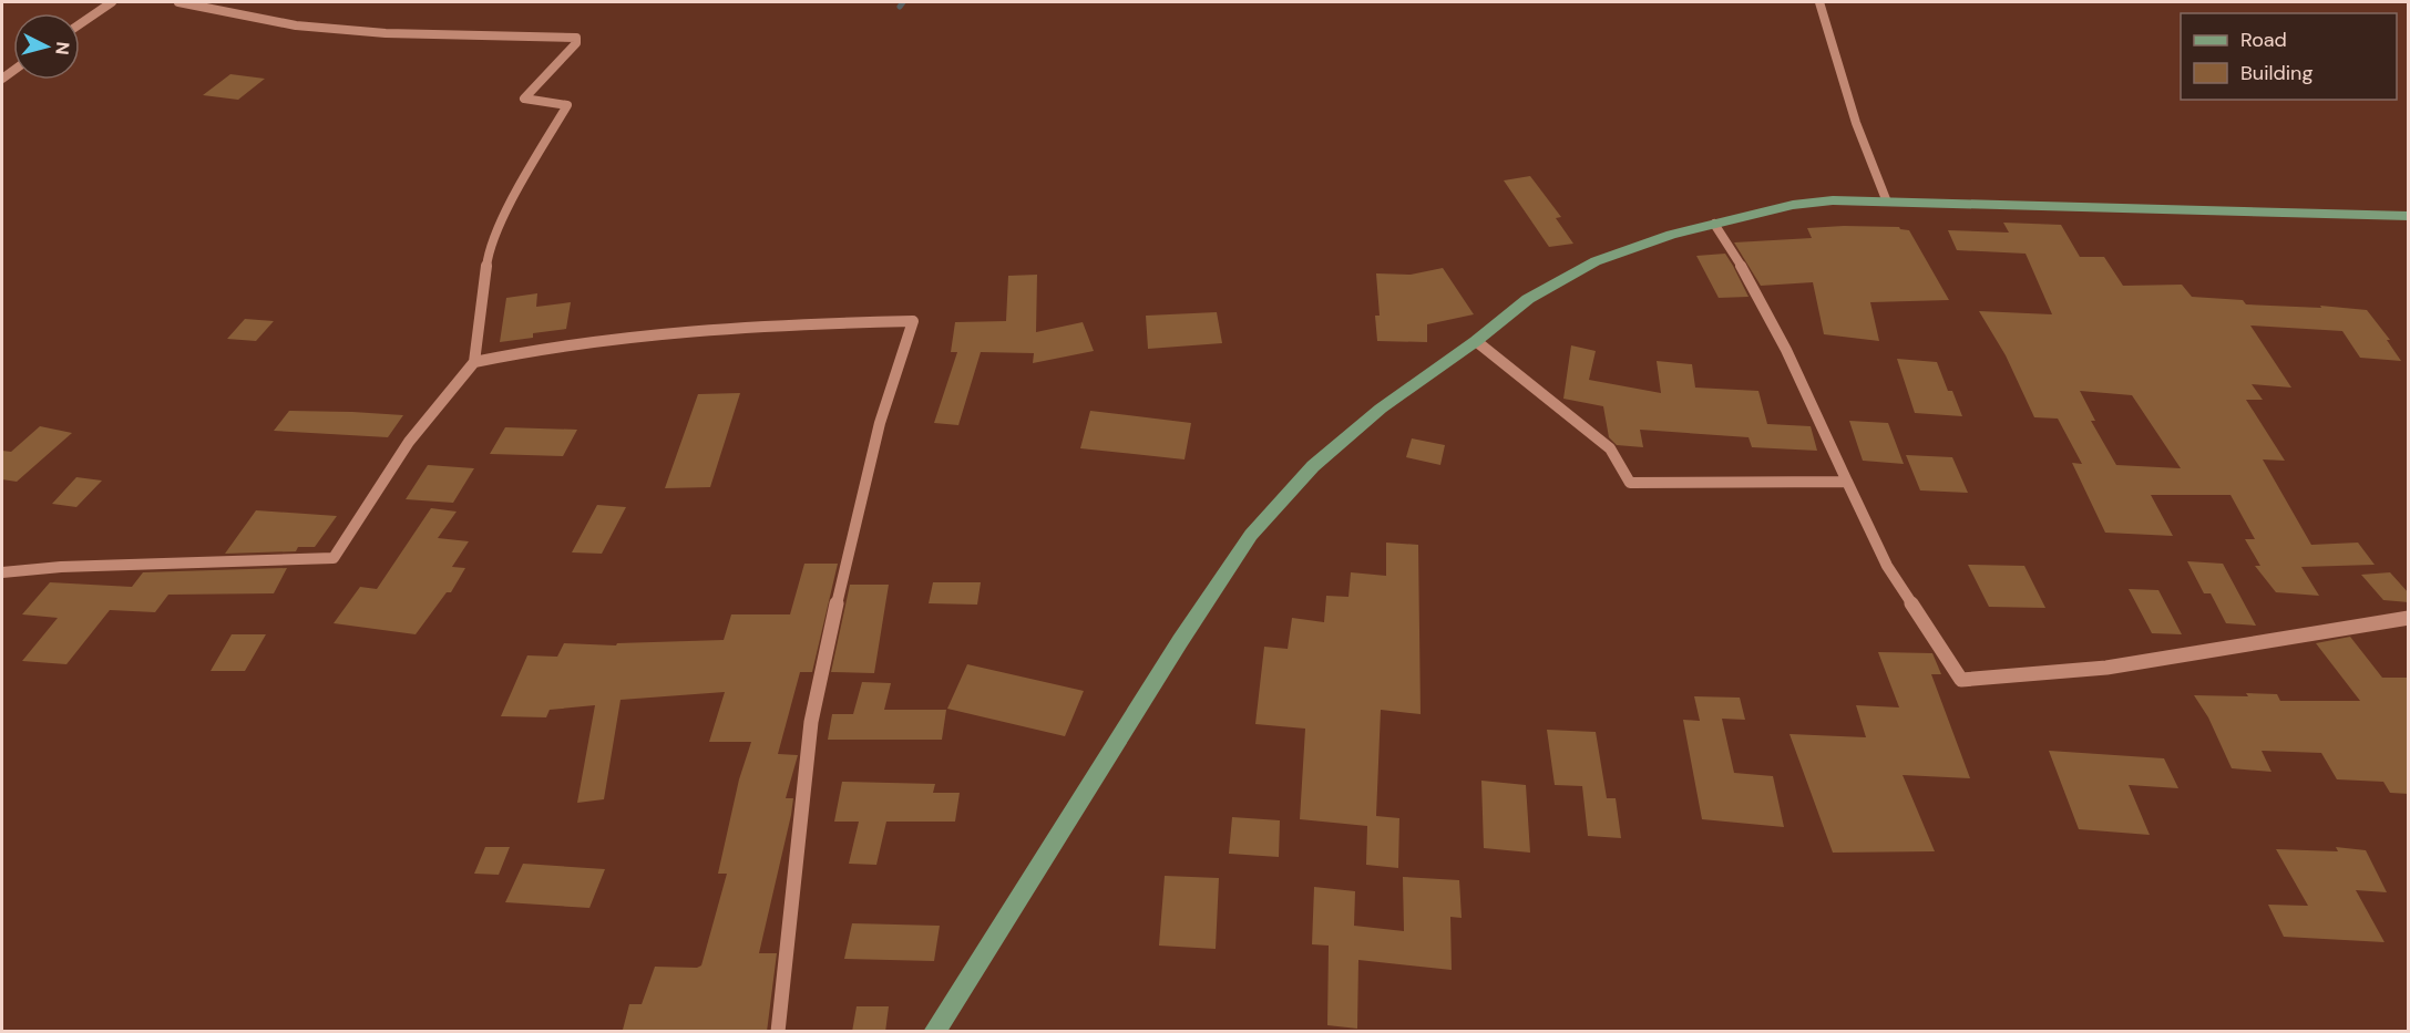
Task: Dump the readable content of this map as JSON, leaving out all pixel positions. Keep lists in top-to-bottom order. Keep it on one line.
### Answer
{"legend":["Road","Building"],"north":"right"}
